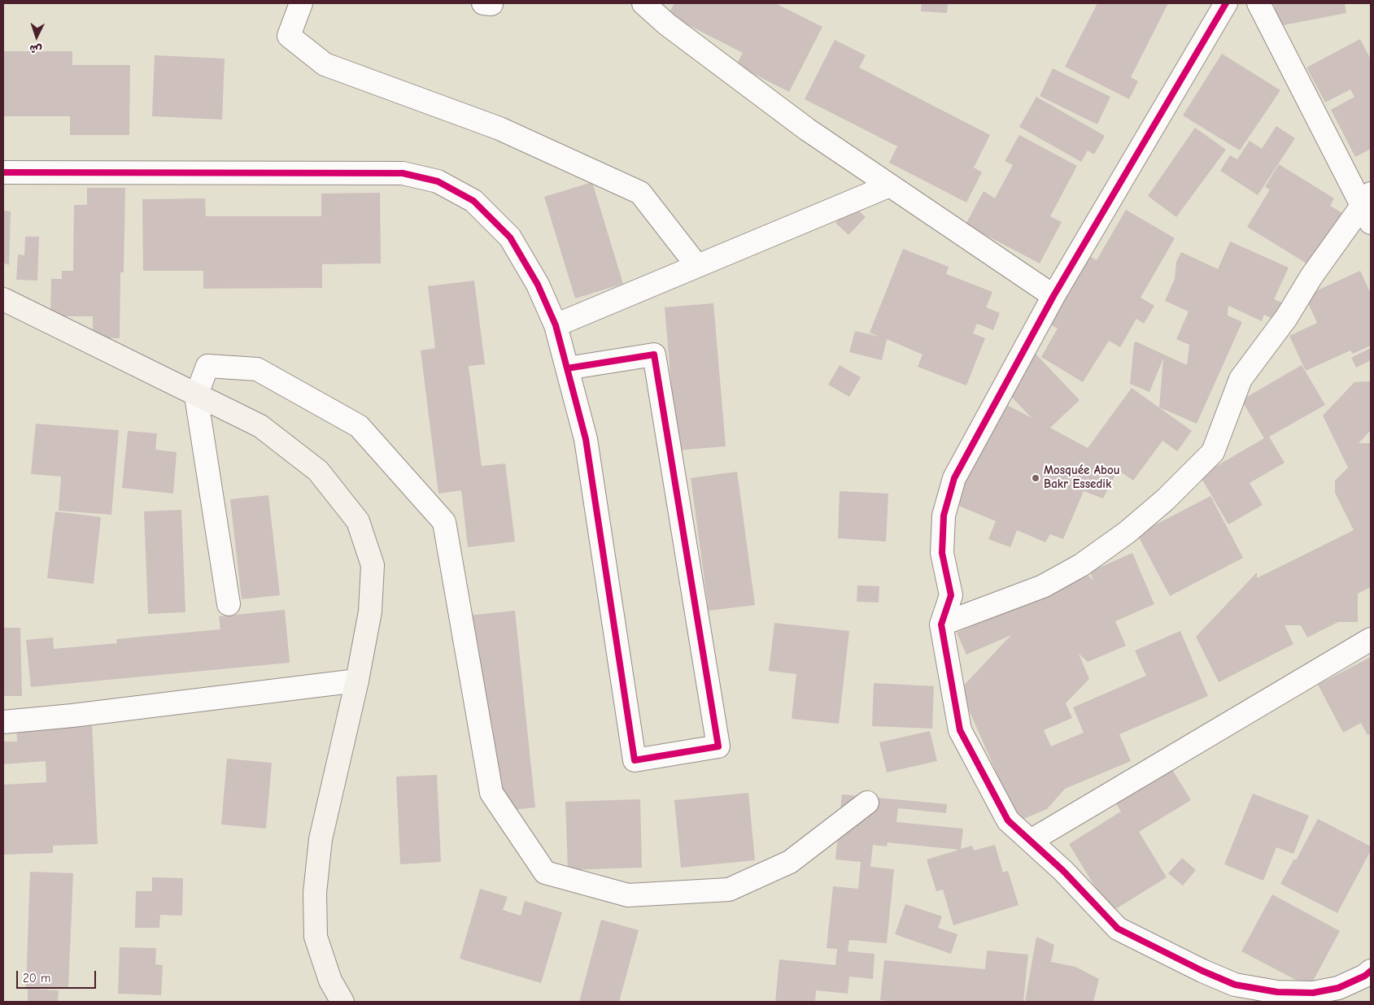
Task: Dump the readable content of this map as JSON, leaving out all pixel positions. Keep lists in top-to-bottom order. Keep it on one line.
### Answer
{"places":["Mosquée Abou Bakr Essedik"],"scale_bar":"20 m","north":"bottom"}
